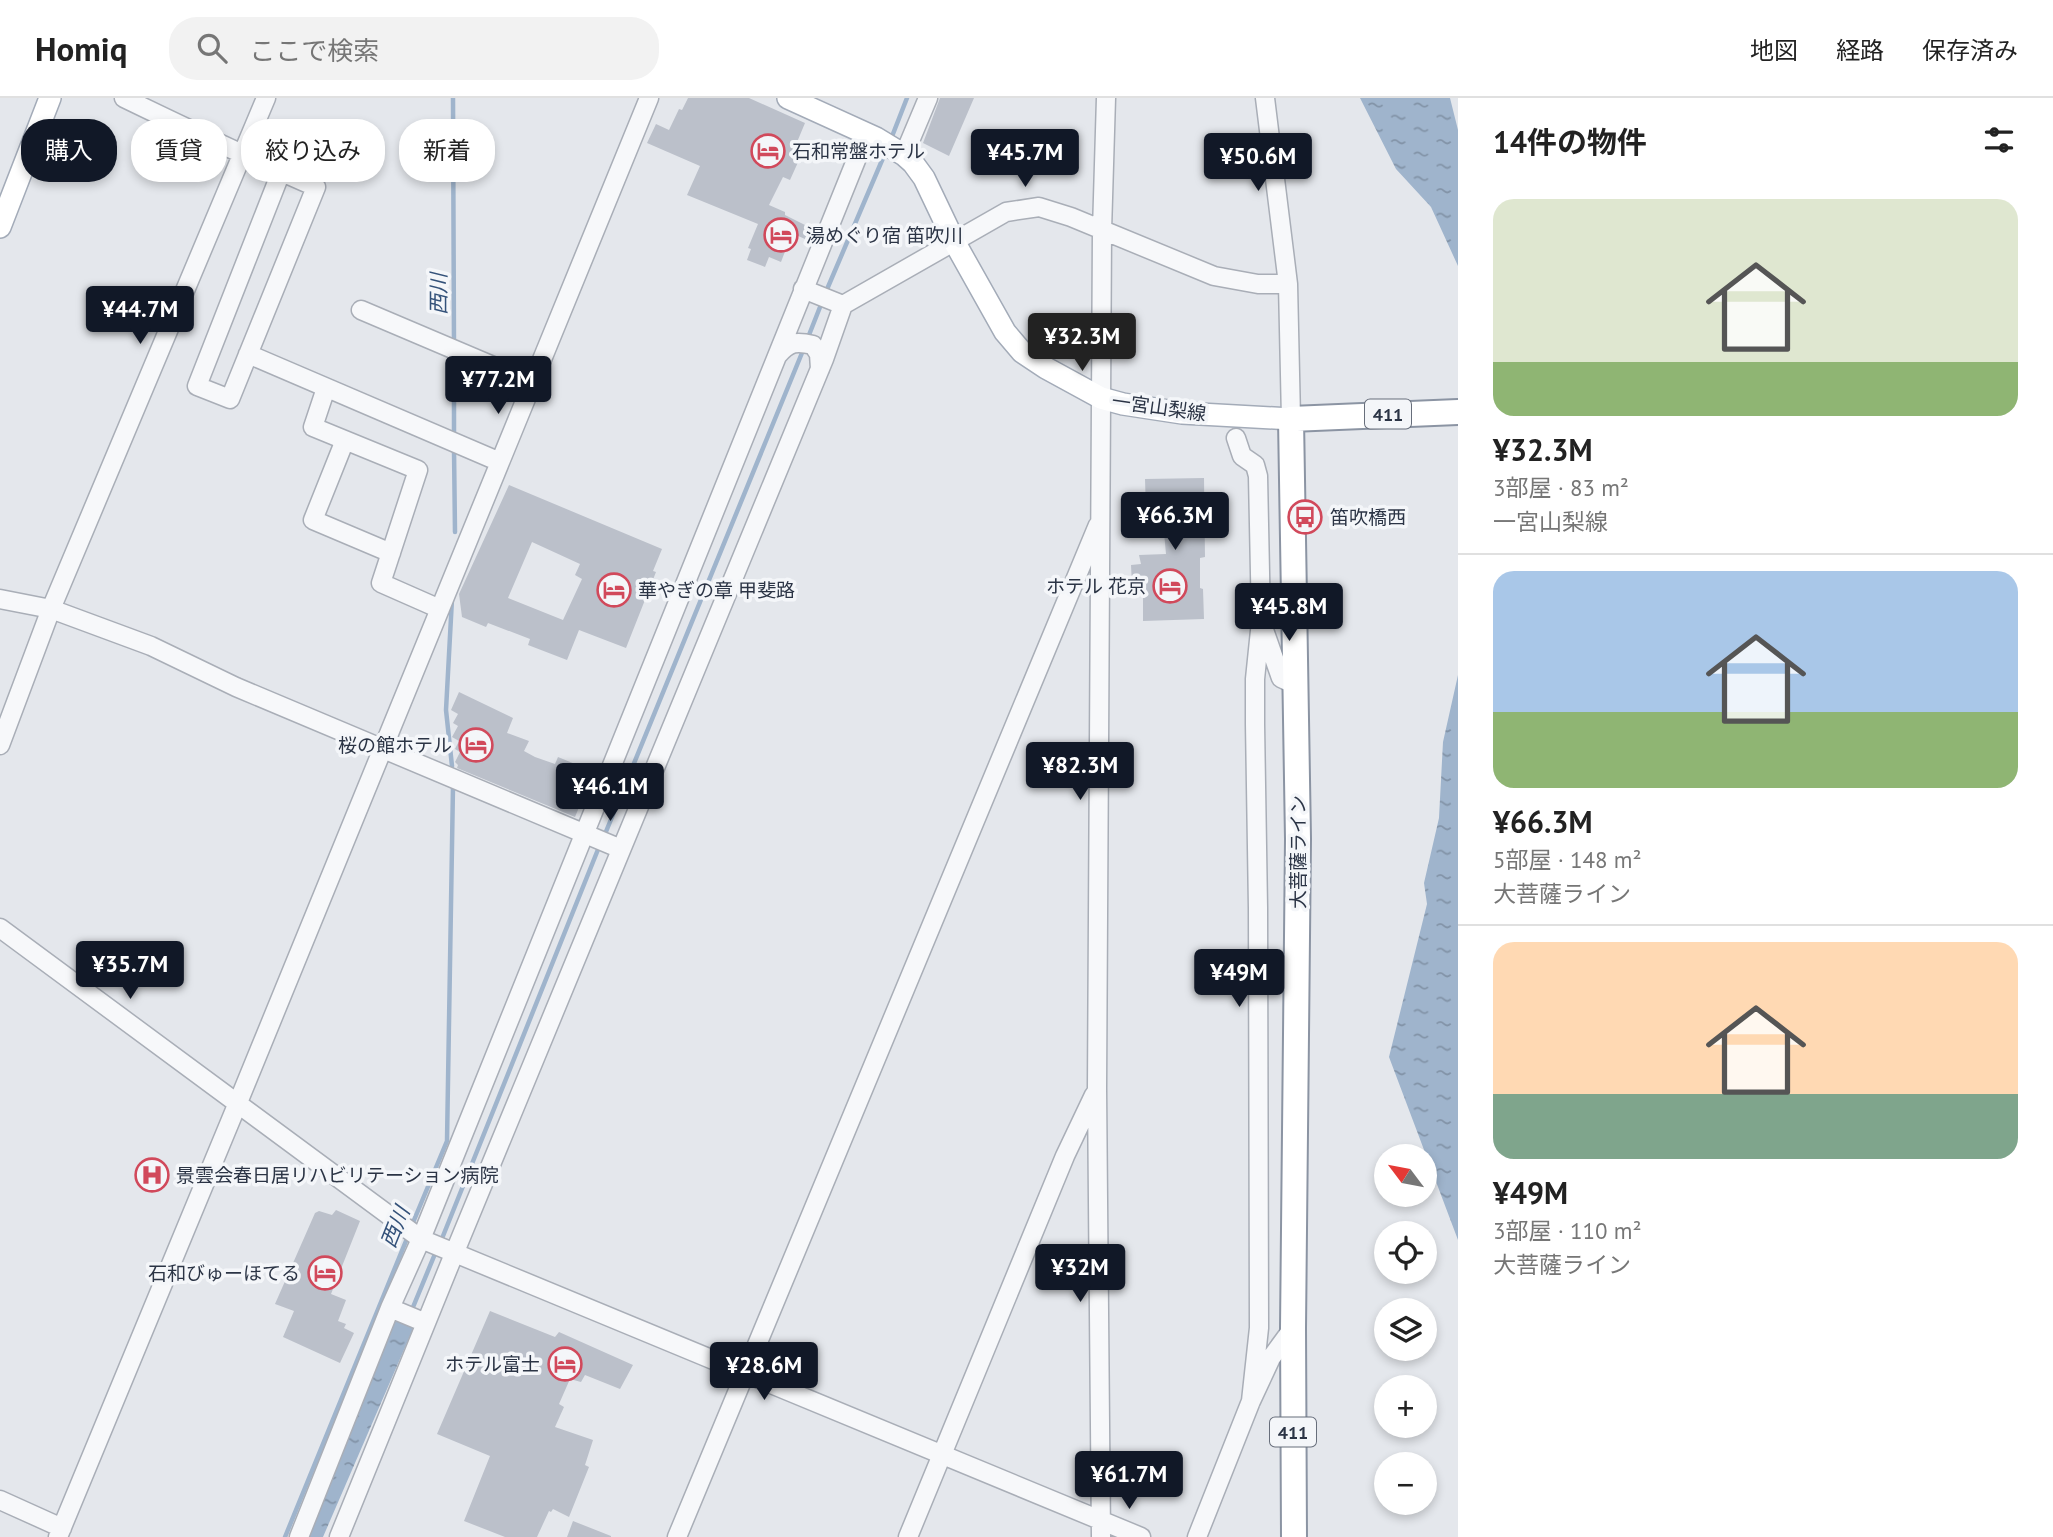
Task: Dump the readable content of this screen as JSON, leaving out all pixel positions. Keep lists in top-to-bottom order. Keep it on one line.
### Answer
{"streets":{"highway":["411","大菩薩ライン"],"main road":["一宮山梨線"]},"crossings":[["一宮山梨線","411"],["一宮山梨線","大菩薩ライン"],["411","大菩薩ライン"]],"water":["西川"],"places":{"hotel":["石和常盤ホテル","湯めぐり宿 笛吹川","ホテル 花京","華やぎの章 甲斐路","桜の館ホテル","石和びゅーほてる","ホテル富士"],"bus stop":["笛吹橋西"],"hospital":["景雲会春日居リハビリテーション病院"]},"north":"top left","page":{"header":"Homiq","search":"ここで検索","nav":["地図","経路","保存済み"],"heading":"14件の物件","chip":["購入","賃貸","絞り込み","新着"],"price":["¥45.7M","¥50.6M","¥44.7M","¥32.3M","¥77.2M","¥66.3M","¥45.8M","¥82.3M","¥46.1M","¥35.7M","¥49M","¥32M","¥28.6M","¥61.7M"],"list":[{"name":"¥32.3M","note":"3部屋 · 83 m² · 一宮山梨線"},{"name":"¥66.3M","note":"5部屋 · 148 m² · 大菩薩ライン"},{"name":"¥49M","note":"3部屋 · 110 m² · 大菩薩ライン"}],"map_buttons":["+","−"]}}
